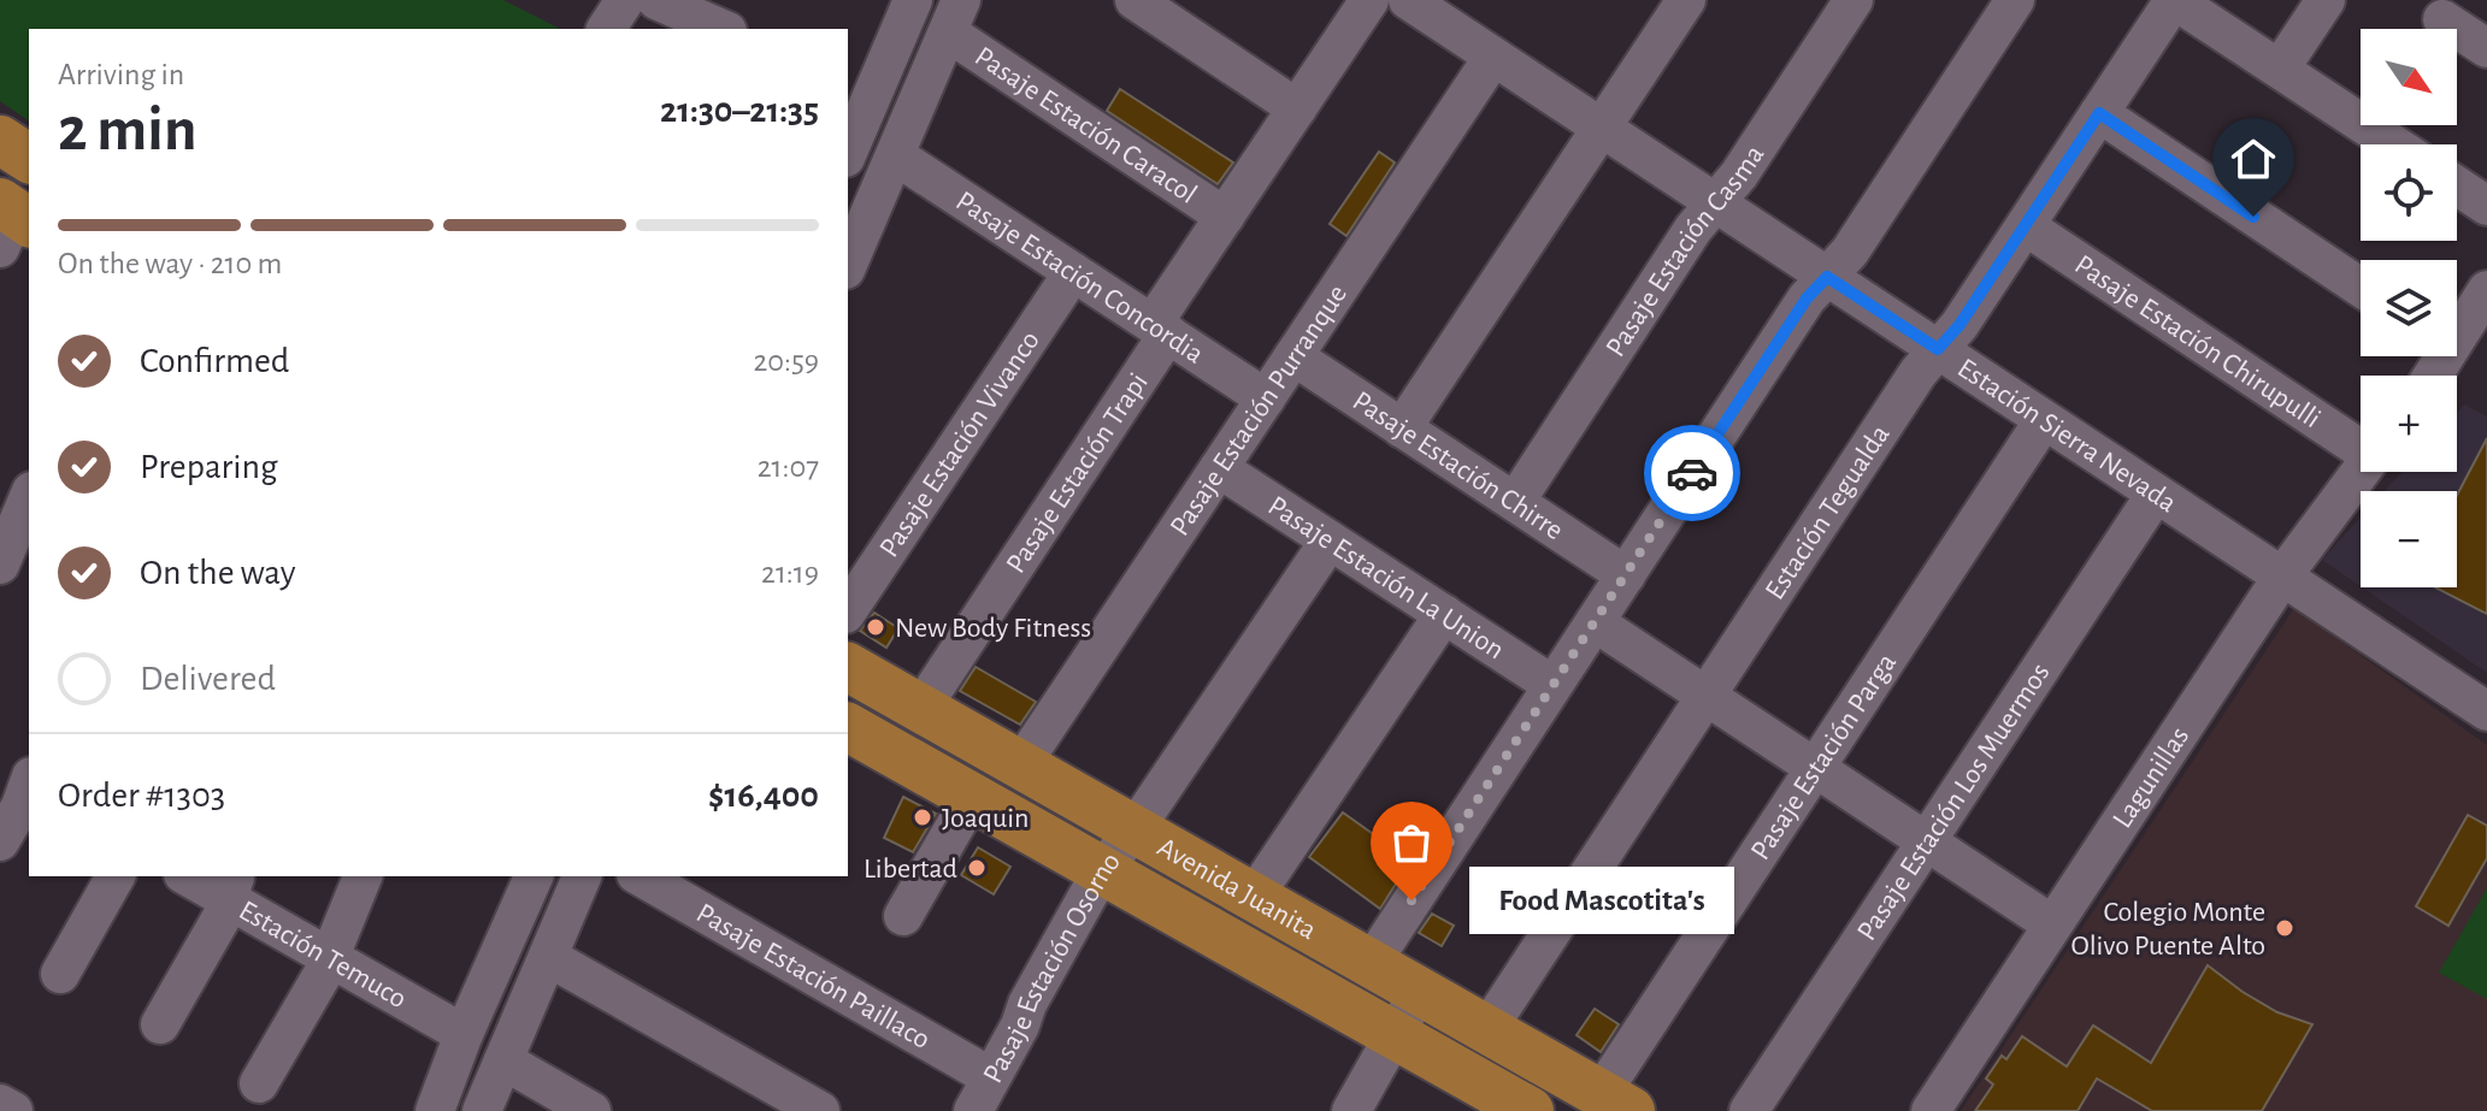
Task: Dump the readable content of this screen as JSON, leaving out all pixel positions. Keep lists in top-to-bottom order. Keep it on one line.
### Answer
{"streets":{"main road":["Avenida Juanita"],"street":["Pasaje Estación Caracol","Pasaje Estación Casma","Pasaje Estación Concordia","Pasaje Estación Chirupulli","Pasaje Estación Purranque","Estación Sierra Nevada","Pasaje Estación Vivanco","Pasaje Estación Chirre","Pasaje Estación Trapi","Estación Tegualda","Pasaje Estación La Union","Pasaje Estación Parga","Lagunillas","Pasaje Estación Los Muermos","Estación Temuco","Pasaje Estación Osorno","Pasaje Estación Paillaco"]},"crossings":[["Pasaje Estación Caracol","Pasaje Estación Trapi"],["Pasaje Estación Casma","Estación Sierra Nevada"],["Pasaje Estación Casma","Pasaje Estación Chirre"],["Pasaje Estación Concordia","Pasaje Estación Purranque"],["Pasaje Estación Concordia","Pasaje Estación Vivanco"],["Pasaje Estación Concordia","Pasaje Estación Trapi"],["Pasaje Estación Chirupulli","Estación Tegualda"],["Pasaje Estación Purranque","Estación Sierra Nevada"],["Pasaje Estación Purranque","Pasaje Estación Chirre"],["Pasaje Estación Purranque","Pasaje Estación La Union"],["Pasaje Estación Purranque","Avenida Juanita"],["Estación Sierra Nevada","Estación Tegualda"],["Estación Sierra Nevada","Pasaje Estación Parga"],["Estación Sierra Nevada","Lagunillas"],["Estación Sierra Nevada","Pasaje Estación Los Muermos"],["Pasaje Estación Trapi","Avenida Juanita"],["Estación Tegualda","Avenida Juanita"],["Pasaje Estación La Union","Pasaje Estación Osorno"],["Pasaje Estación Parga","Avenida Juanita"],["Avenida Juanita","Pasaje Estación Osorno"],["Pasaje Estación Osorno","Pasaje Estación Paillaco"]],"places":["New Body Fitness","Joaquin","Libertad","Food Mascotita's","Colegio Monte Olivo Puente Alto"],"north":"bottom right","page":{"map_buttons":["+","−"],"heading":["2 min","Arriving in","21:30–21:35"],"panel":["Order #1303","$16,400"],"bar":"On the way · 210 m","list":[["Confirmed","20:59"],["Preparing","21:07"],["On the way","21:19"],"Delivered"],"bubble":"Food Mascotita's"}}
